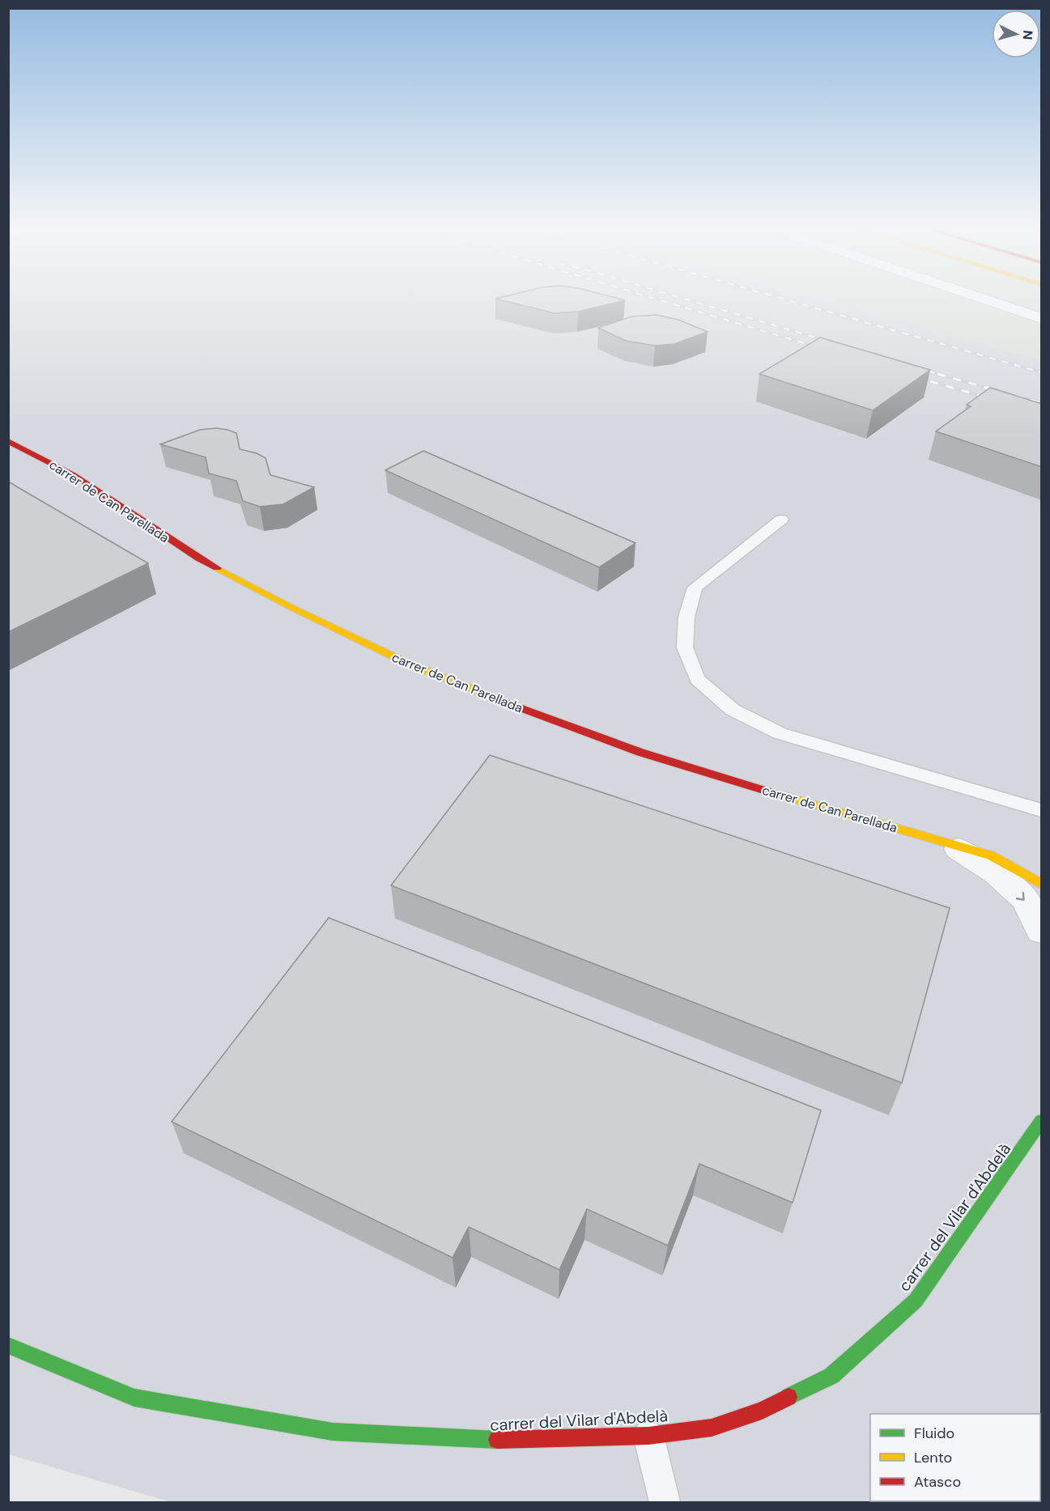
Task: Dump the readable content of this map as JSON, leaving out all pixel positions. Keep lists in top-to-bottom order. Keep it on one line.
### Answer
{"streets":{"main road":["carrer de Can Parellada","carrer del Vilar d'Abdelà"]},"legend":["Fluido","Lento","Atasco"],"north":"right"}
